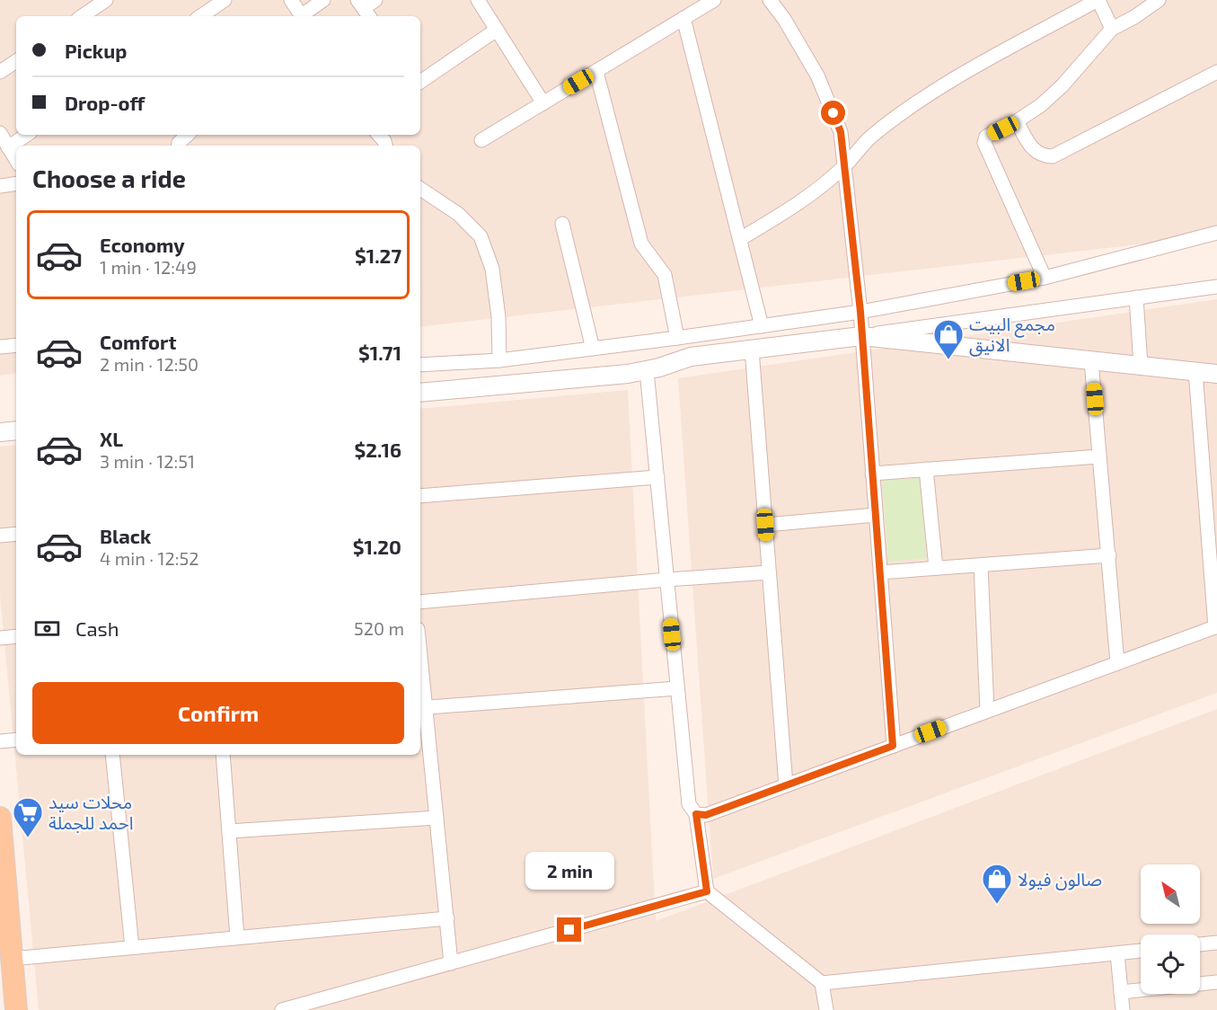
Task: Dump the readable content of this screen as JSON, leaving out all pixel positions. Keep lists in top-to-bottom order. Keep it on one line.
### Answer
{"places":{"shop":["مجمع البيت الانيق","صالون فيولا"],"supermarket":["محلات سيد احمد للجملة"]},"north":"top left","page":{"banner":["Pickup","Drop-off"],"heading":"Choose a ride","list":[{"name":"Economy","note":"1 min · 12:49","value":"$1.27"},{"name":"Comfort","note":"2 min · 12:50","value":"$1.71"},{"name":"XL","note":"3 min · 12:51","value":"$2.16"},{"name":"Black","note":"4 min · 12:52","value":"$1.20"}],"pay":["Cash","520 m"],"buttons":"Confirm","bubble":"2 min"}}
